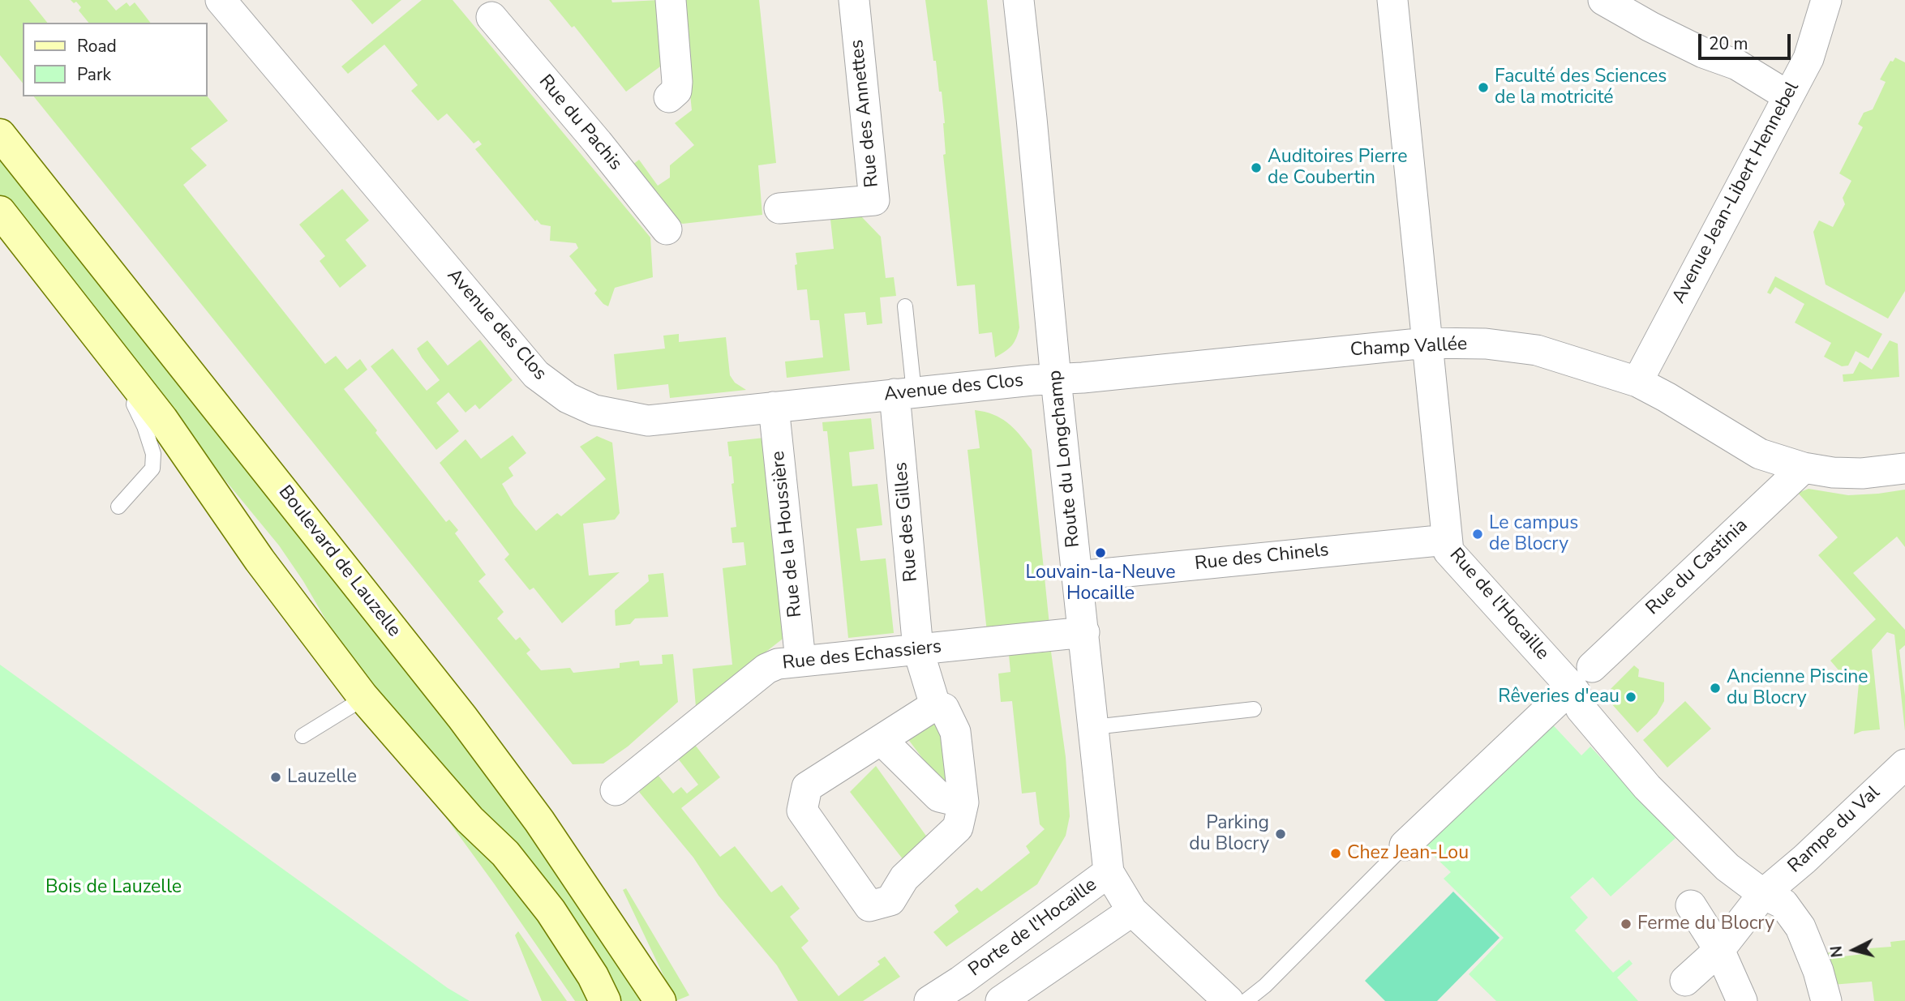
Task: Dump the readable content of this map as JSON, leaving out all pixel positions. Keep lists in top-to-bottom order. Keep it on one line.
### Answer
{"streets":{"main road":["Boulevard de Lauzelle"],"street":["Rue des Annettes","Rue du Pachis","Avenue Jean-Libert Hennebel","Avenue des Clos","Champ Vallée","Route du Longchamp","Rue des Gilles","Rue de la Houssière","Rue des Chinels","Rue du Castinia","Rue de l'Hocaille","Rue des Echassiers","Rampe du Val","Porte de l'Hocaille"]},"crossings":[["Avenue Jean-Libert Hennebel","Champ Vallée"],["Avenue des Clos","Champ Vallée"],["Avenue des Clos","Route du Longchamp"],["Avenue des Clos","Rue des Gilles"],["Avenue des Clos","Rue de la Houssière"],["Champ Vallée","Route du Longchamp"],["Champ Vallée","Rue du Castinia"],["Champ Vallée","Rue de l'Hocaille"],["Route du Longchamp","Rue des Chinels"],["Route du Longchamp","Rue des Echassiers"],["Route du Longchamp","Porte de l'Hocaille"],["Rue des Gilles","Rue des Echassiers"],["Rue de la Houssière","Rue des Echassiers"],["Rue des Chinels","Rue de l'Hocaille"],["Rue du Castinia","Rue de l'Hocaille"],["Rue de l'Hocaille","Rampe du Val"]],"parks":["Bois de Lauzelle"],"places":["Faculté des Sciences de la motricité","Auditoires Pierre de Coubertin","Le campus de Blocry","Louvain-la-Neuve Hocaille","Ancienne Piscine du Blocry","Rêveries d'eau","Lauzelle","Parking du Blocry","Chez Jean-Lou","Ferme du Blocry"],"legend":["Road","Park"],"scale_bar":"20 m","north":"left"}
